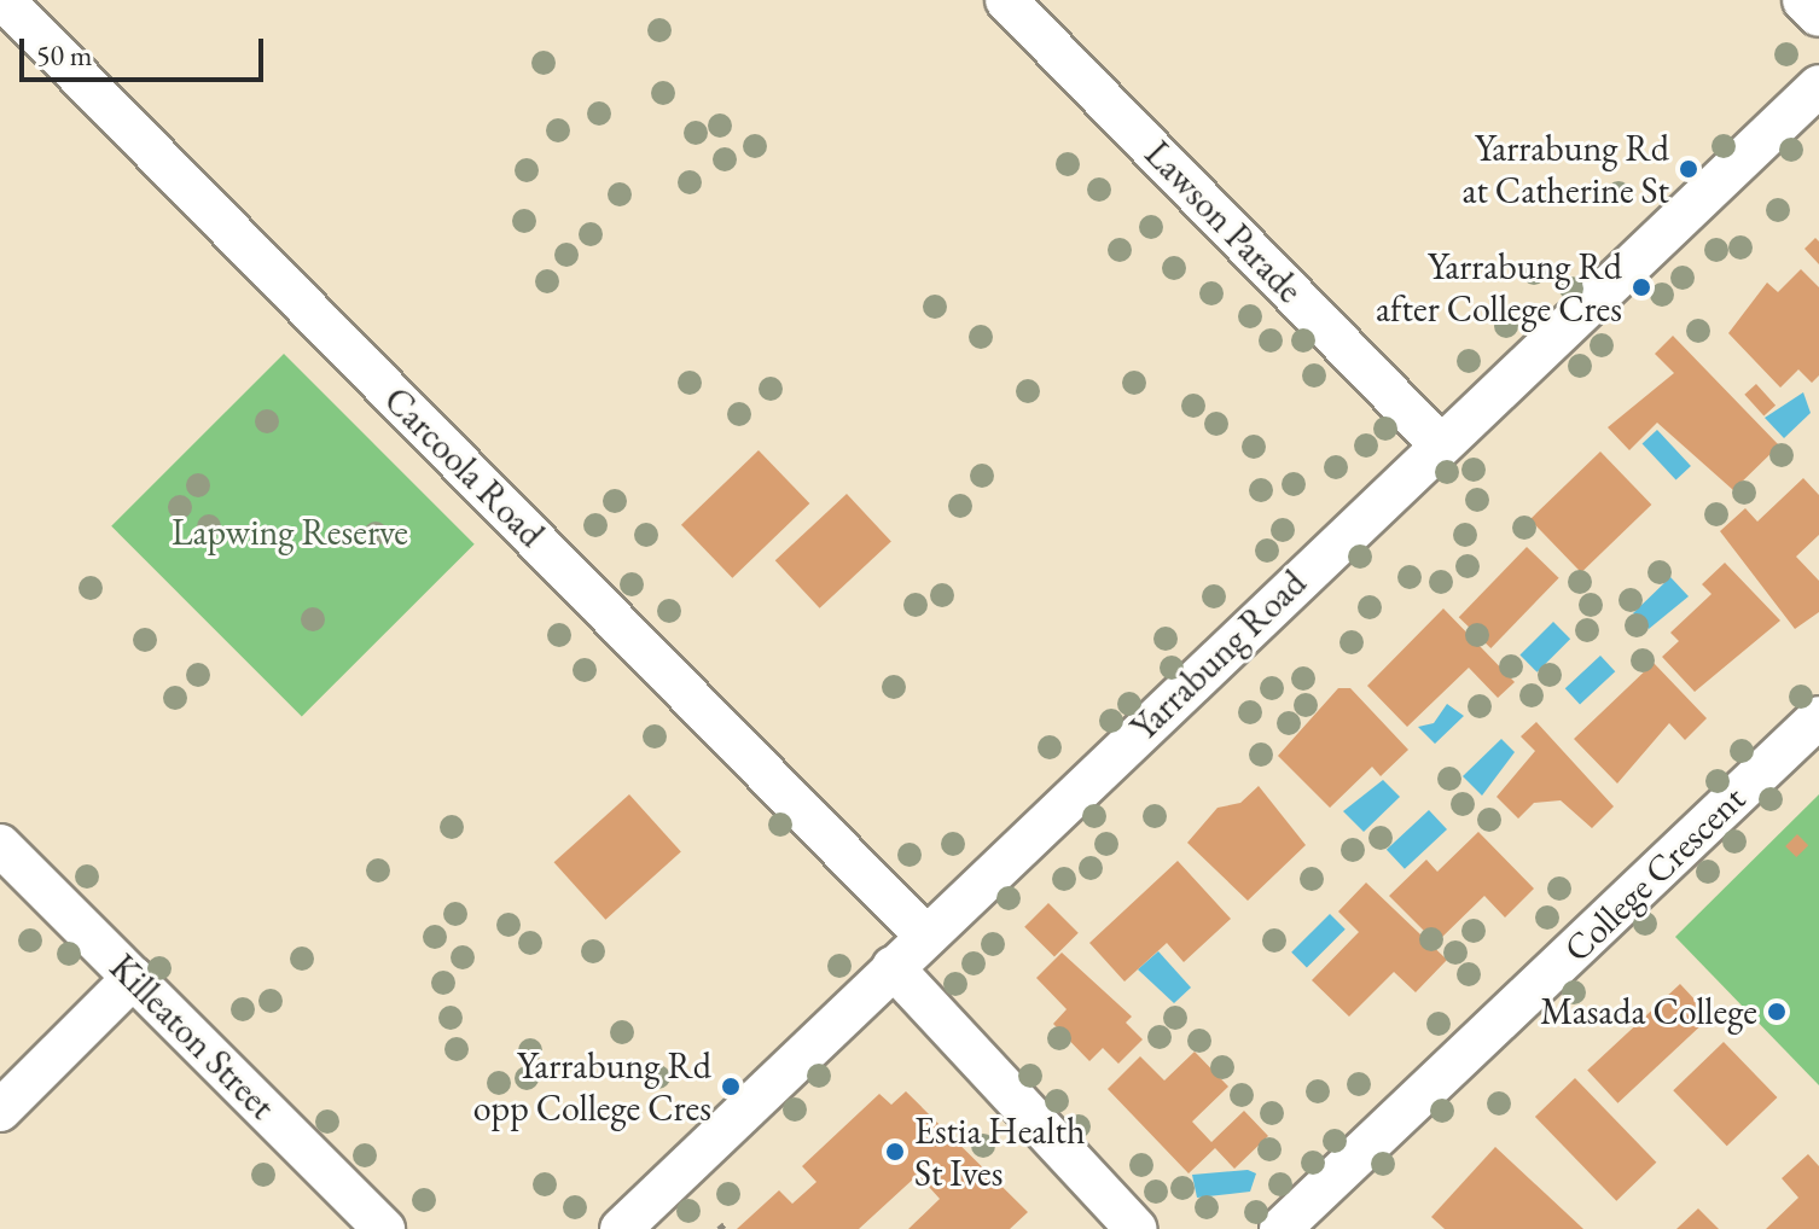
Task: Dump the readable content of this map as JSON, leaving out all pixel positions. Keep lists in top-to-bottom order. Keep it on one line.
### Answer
{"streets":{"street":["Lawson Parade","Carcoola Road","Yarrabung Road","College Crescent","Killeaton Street"]},"crossings":[["Lawson Parade","Yarrabung Road"],["Carcoola Road","Yarrabung Road"]],"parks":["Lapwing Reserve"],"places":["Yarrabung Rd at Catherine St","Yarrabung Rd after College Cres","Masada College","Yarrabung Rd opp College Cres","Estia Health St Ives"],"scale_bar":"50 m"}
